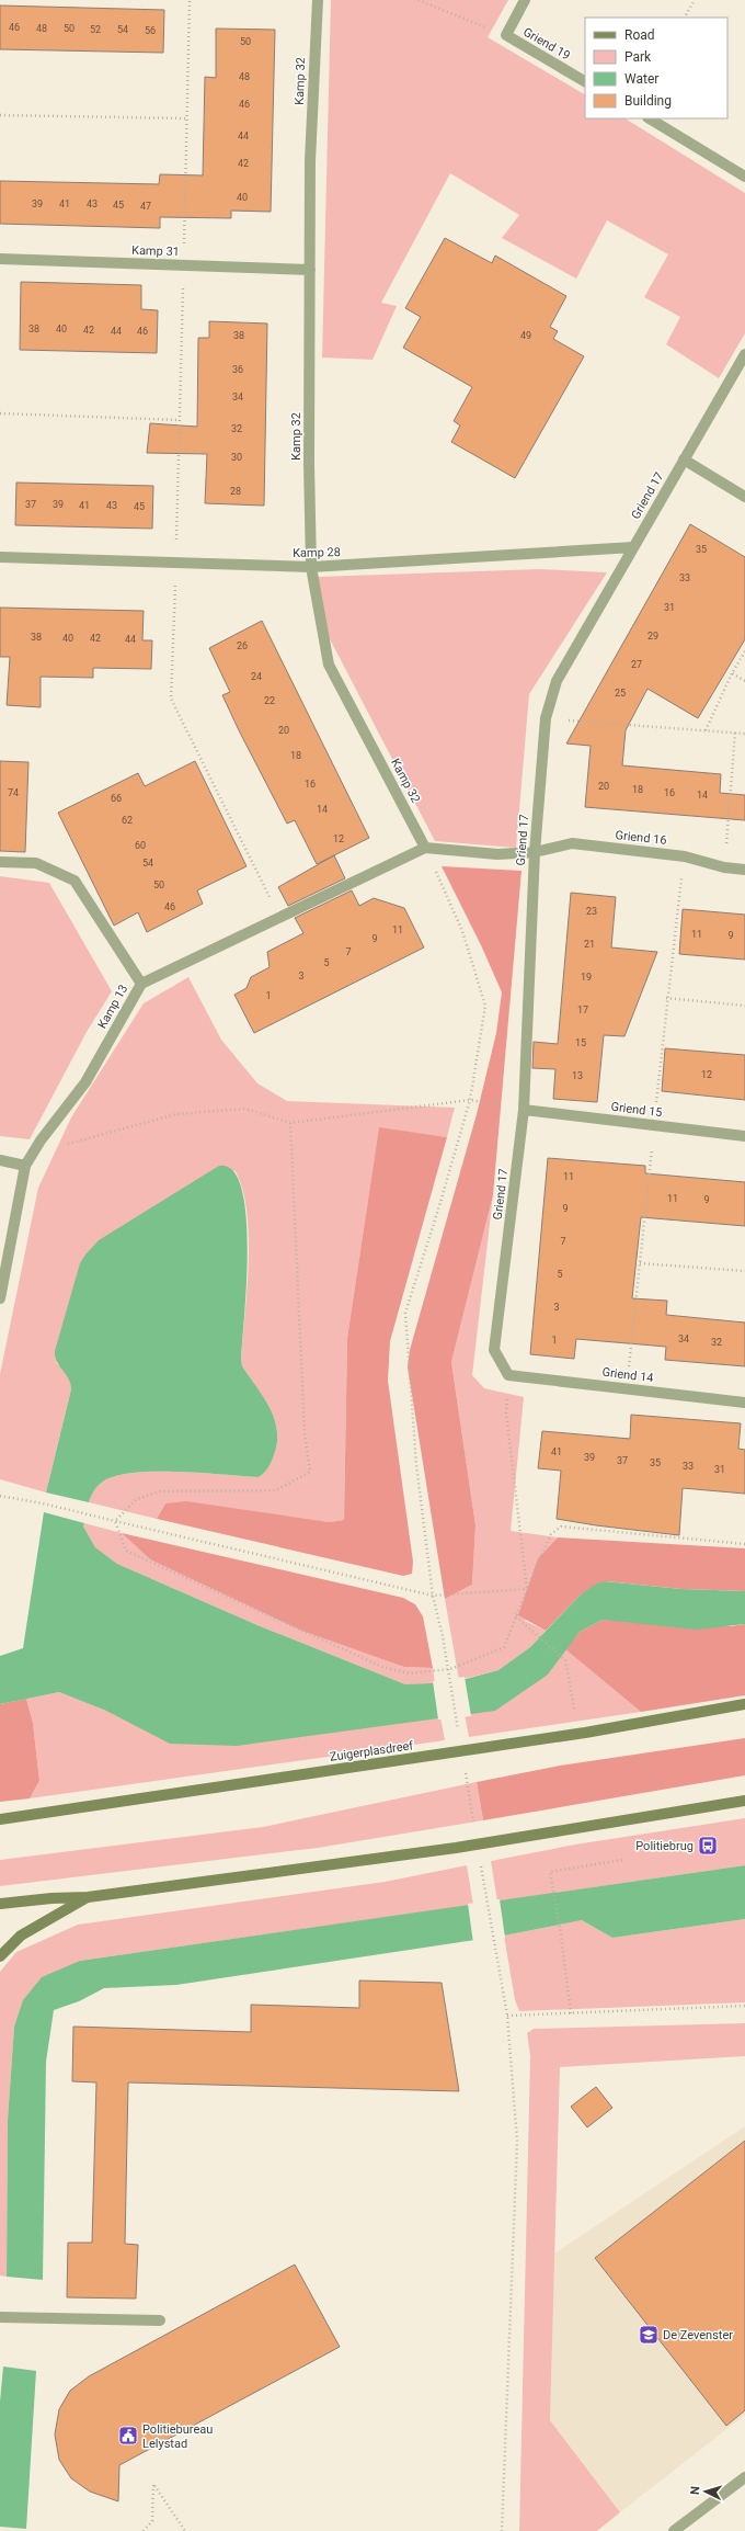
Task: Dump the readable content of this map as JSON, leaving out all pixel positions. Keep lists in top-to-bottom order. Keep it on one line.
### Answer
{"streets":{"main road":["Zuigerplasdreef"],"street":["Griend 19","Kamp 32","Kamp 31","Griend 17","Kamp 28","Griend 16","Kamp 13","Griend 15","Griend 14"]},"crossings":[["Kamp 32","Kamp 31"],["Kamp 32","Kamp 28"],["Griend 17","Kamp 28"],["Griend 17","Griend 16"],["Griend 17","Griend 15"],["Griend 17","Griend 14"]],"places":{"bus stop":["Politiebrug"],"school or university":["De Zevenster"],"public building":["Politiebureau Lelystad"]},"house_numbers":["46","48","50","52","54","56","50","48","46","44","42","40","39","41","43","45","47","38","40","42","44","46","38","49","36","34","32","30","28","37","39","41","43","45","35","33","31","29","38","40","42","44","26","27","24","25","22","20","18","16","20","18","74","16","14","66","14","62","12","60","54","50","46","23","11","11","9","9","21","7","5","3","19","1","17","15","12","13","11","11","9","9","7","5","3","34","1","32","41","39","37","35","33","31"],"legend":["Road","Park","Water","Building"],"north":"left"}
